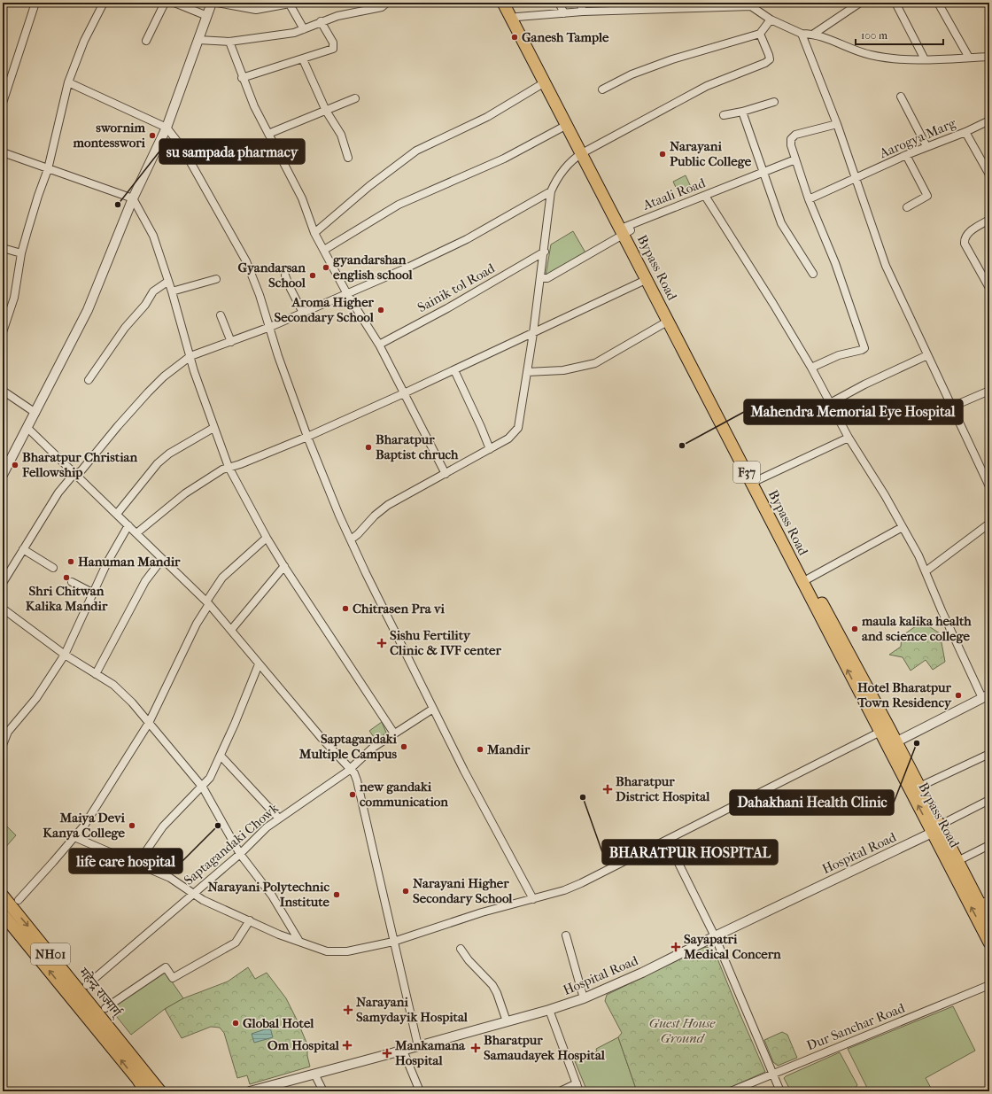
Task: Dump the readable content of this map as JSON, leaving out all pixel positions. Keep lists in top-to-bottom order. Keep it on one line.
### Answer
{"streets":{"highway":["Bypass Road","F37","NH01","महेन्द्र राज्मार्ग्"],"street":["Aarogya Marg","Ataali Road","Sainik tol Road","Saptagandaki Chowk","Hospital Road","Dur Sanchar Road"]},"crossings":[["Ataali Road","Bypass Road"],["Bypass Road","Hospital Road"]],"parks":["Guest House Ground"],"places":{"other":["Ganesh Tample","swornim montesswori","Narayani Public College","su sampada pharmacy","gyandarshan english school","Gyandarsan School","Aroma Higher Secondary School","Mahendra Memorial Eye Hospital","Bharatpur Baptist chruch","Bharatpur Christian Fellowship","Hanuman Mandir","Shri Chitwan Kalika Mandir","Chitrasen Pra vi","maula kalika health and science college","Hotel Bharatpur Town Residency","Dahakhani Health Clinic","Saptagandaki Multiple Campus","Mandir","new gandaki communication","BHARATPUR HOSPITAL","Maiya Devi Kanya College","life care hospital","Narayani Higher Secondary School","Narayani Polytechnic Institute","Global Hotel"],"health":["Sishu Fertility Clinic & IVF center","Bharatpur District Hospital","Sayapatri Medical Concern","Narayani Samydayik Hospital","Om Hospital","Bharatpur Samaudayek Hospital","Mankamana Hospital"]},"scale_bar":"100 m"}
